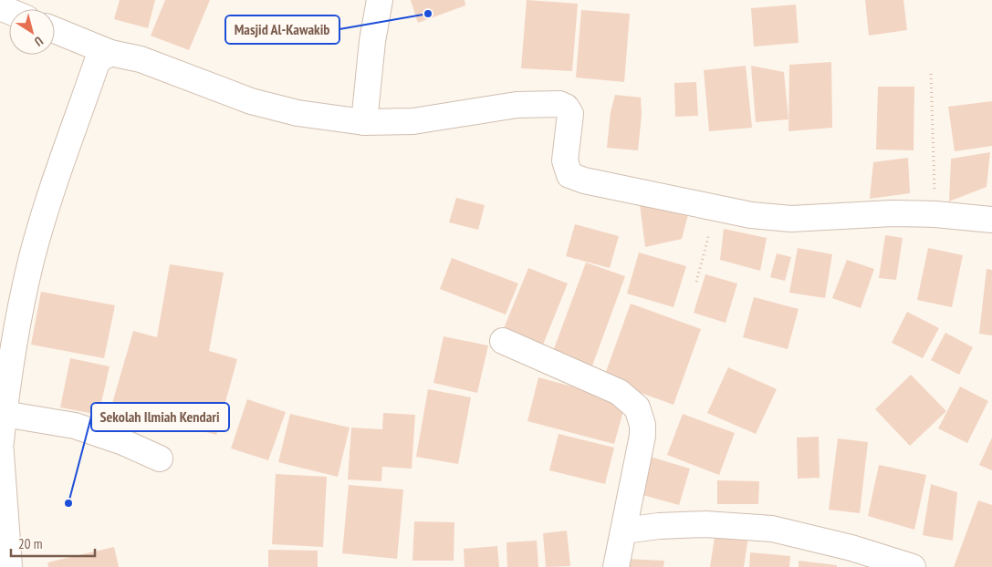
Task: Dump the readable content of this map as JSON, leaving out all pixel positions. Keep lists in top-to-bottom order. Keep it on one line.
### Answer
{"places":["Masjid Al-Kawakib","Sekolah Ilmiah Kendari"],"scale_bar":"20 m","north":"bottom right"}
